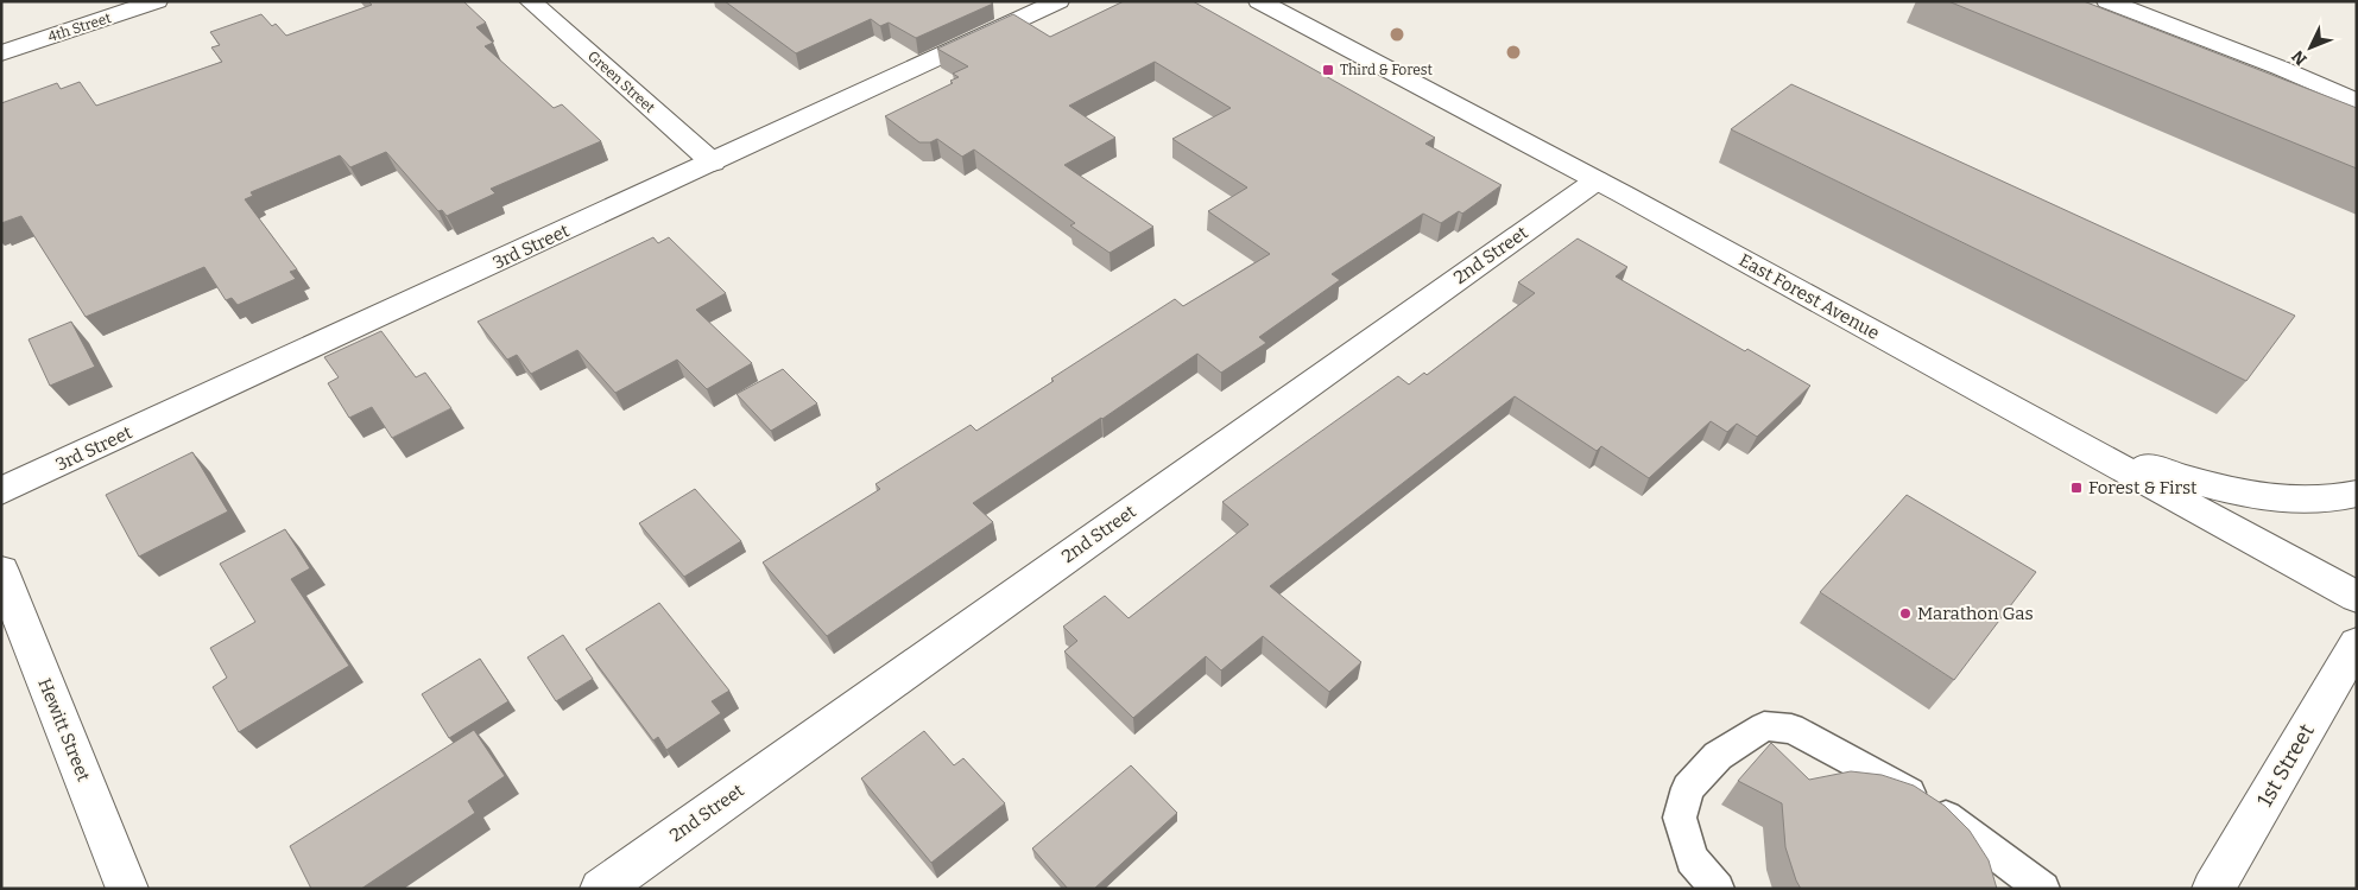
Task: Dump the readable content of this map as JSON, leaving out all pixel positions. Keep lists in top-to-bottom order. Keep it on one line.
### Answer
{"streets":{"street":["4th Street","Green Street","3rd Street","2nd Street","East Forest Avenue","Hewitt Street","1st Street"]},"crossings":[["Green Street","3rd Street"],["2nd Street","East Forest Avenue"]],"places":{"transit":["Third & Forest","Forest & First"],"other":["Marathon Gas"]},"north":"bottom left"}
